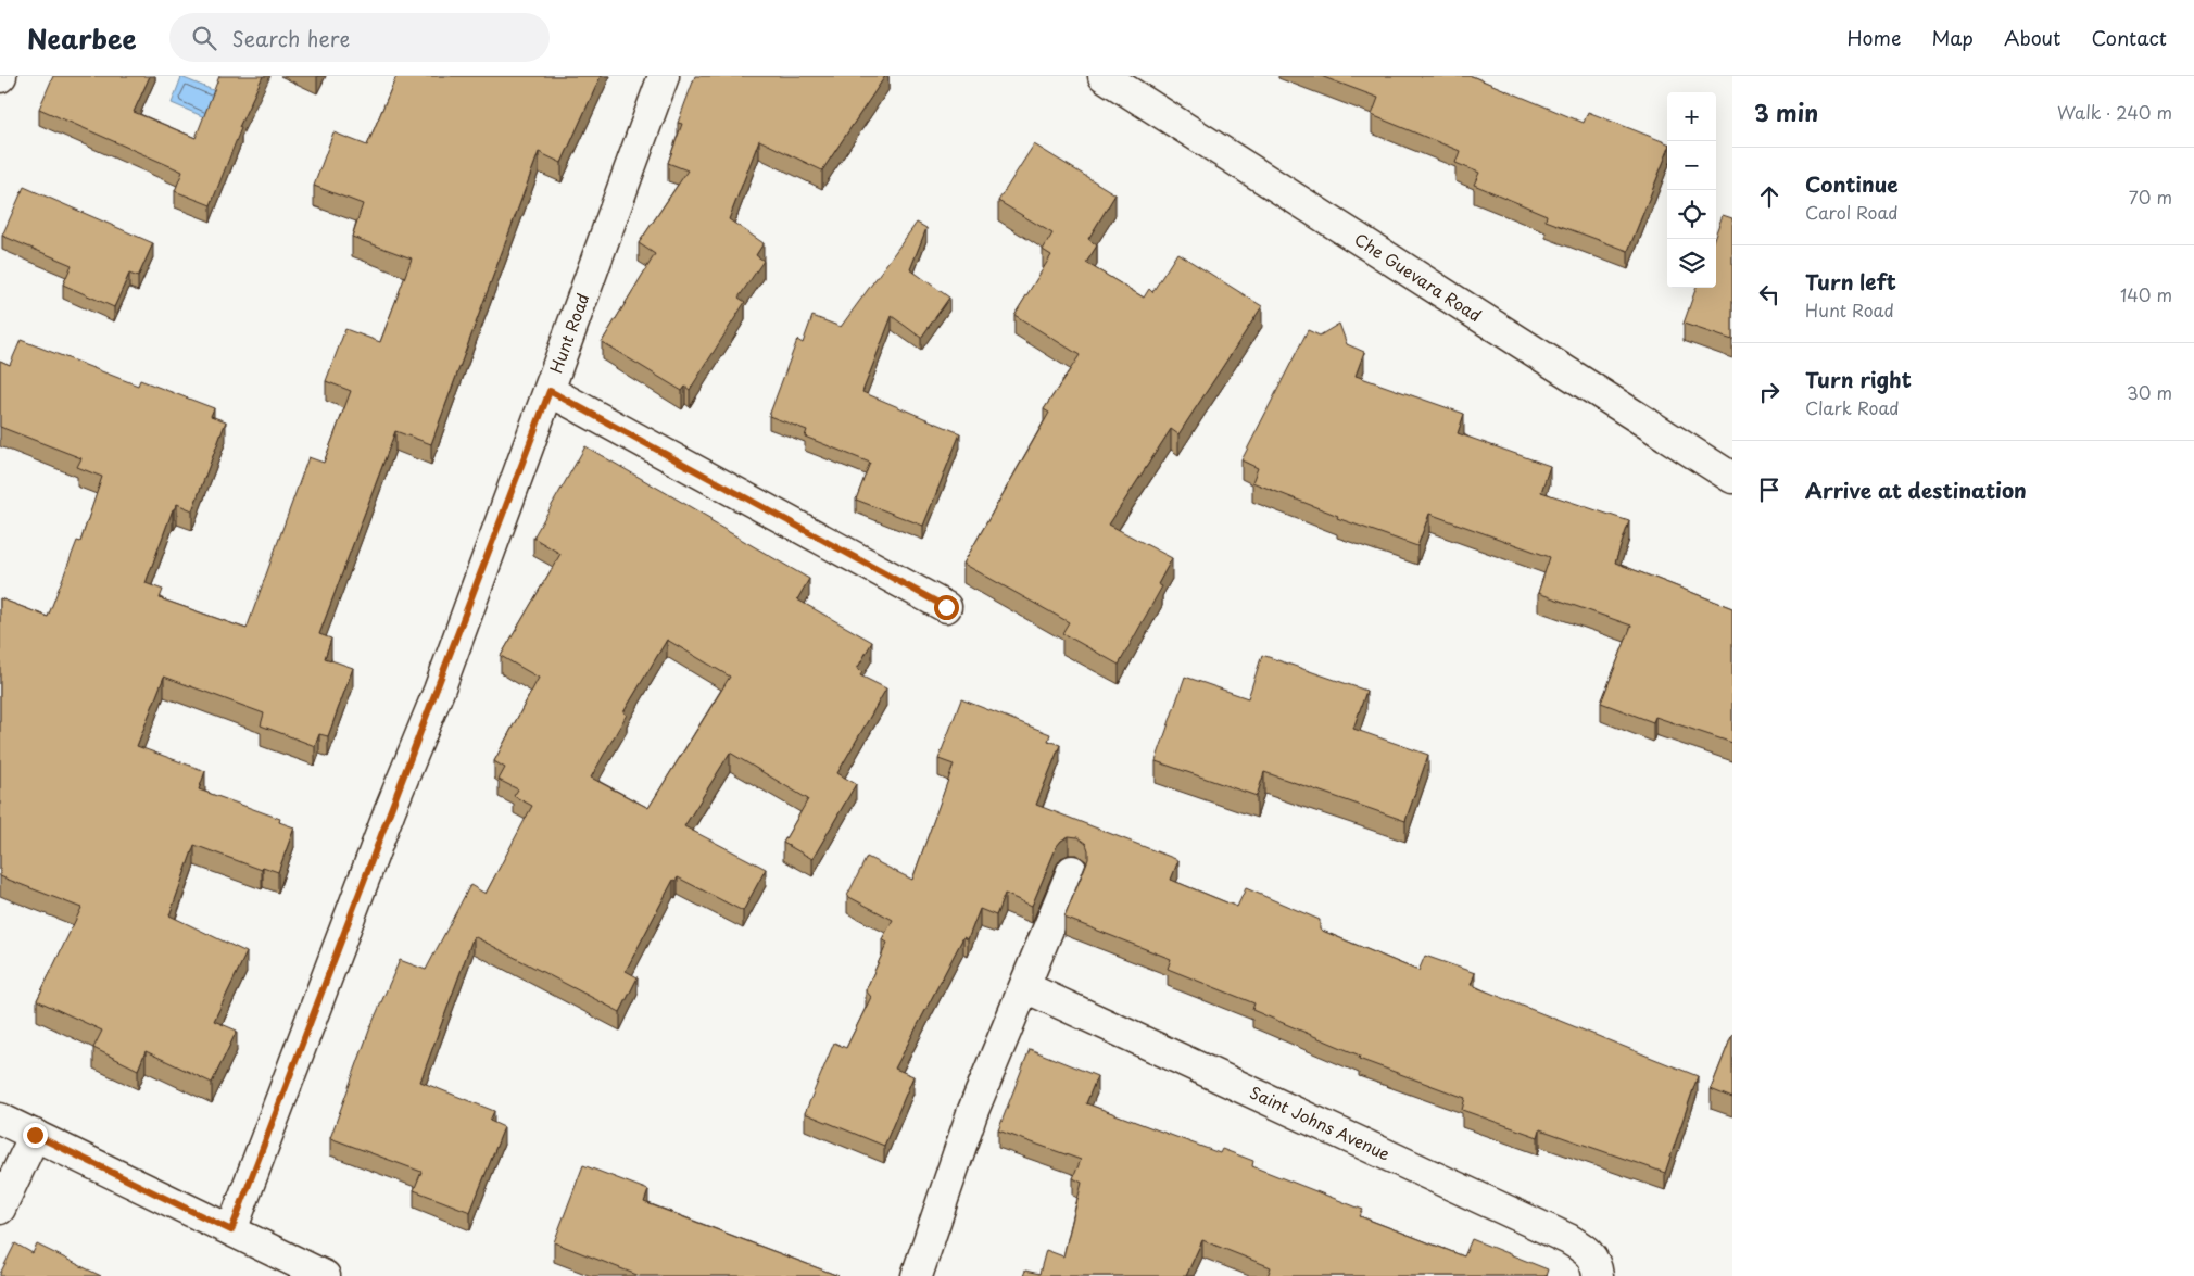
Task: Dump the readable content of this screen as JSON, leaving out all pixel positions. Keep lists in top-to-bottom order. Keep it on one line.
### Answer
{"streets":{"street":["Che Guevara Road","Hunt Road","Saint Johns Avenue"]},"page":{"header":"Nearbee","search":"Search here","nav":["Home","Map","About","Contact"],"heading":["3 min","Walk · 240 m"],"map_buttons":["+","−"],"list":[["Continue","Carol Road","70 m"],["Turn left","Hunt Road","140 m"],["Turn right","Clark Road","30 m"],"Arrive at destination"]}}
